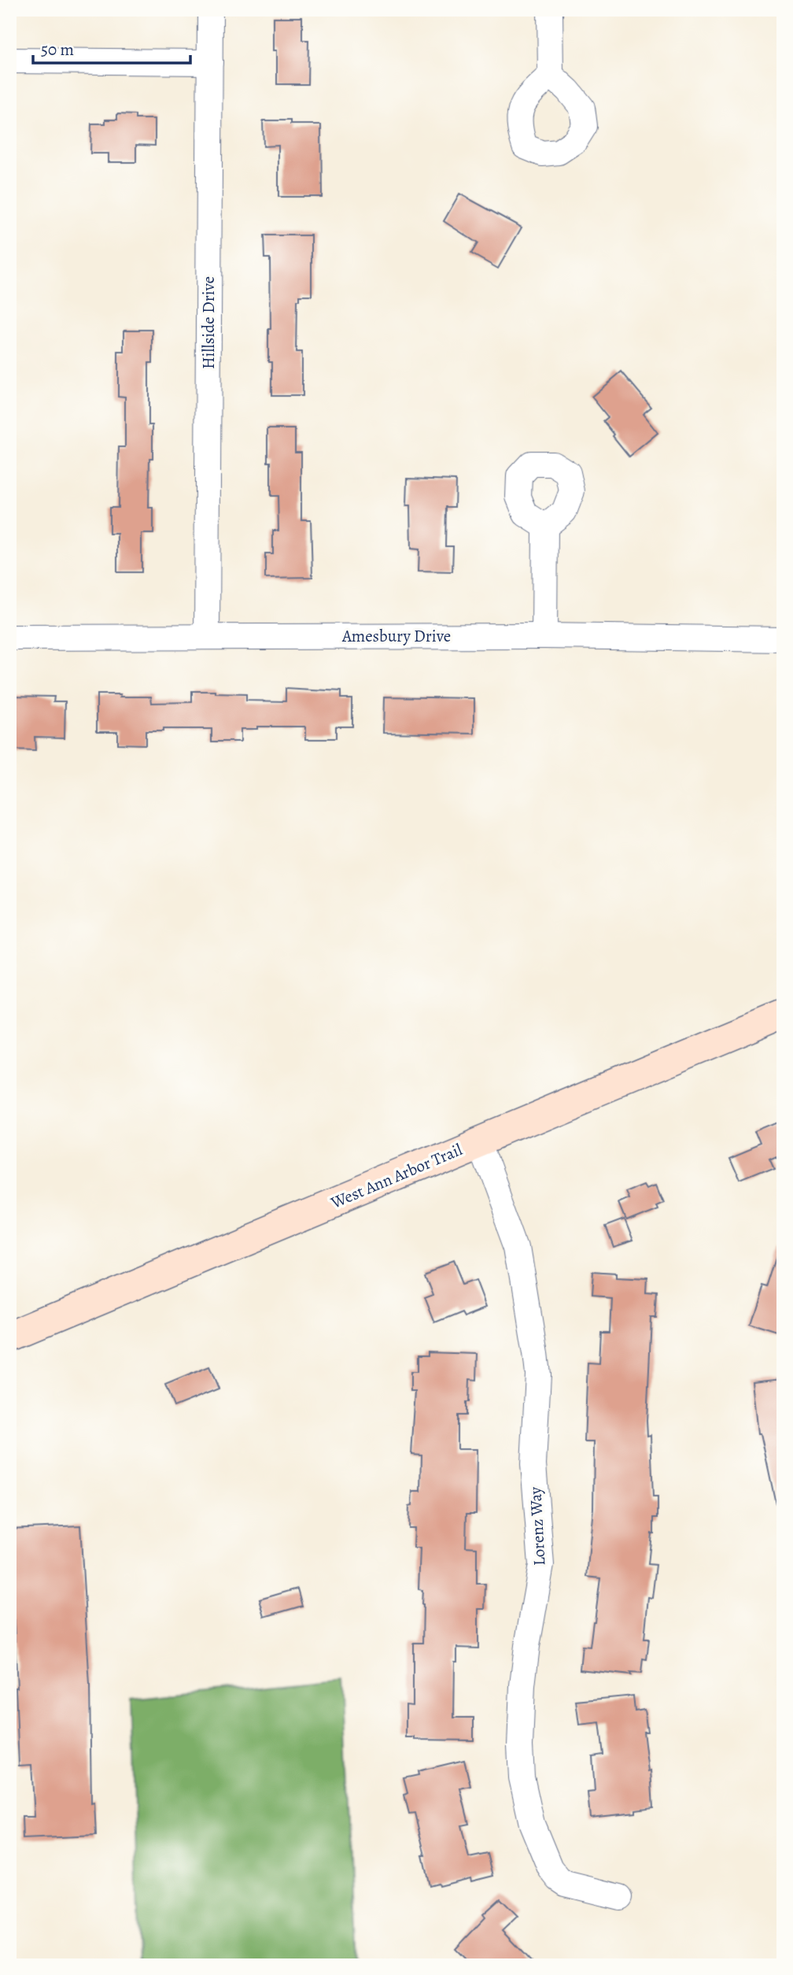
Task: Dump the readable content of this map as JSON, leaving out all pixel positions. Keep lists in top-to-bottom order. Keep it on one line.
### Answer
{"streets":{"street":["Hillside Drive","Amesbury Drive","West Ann Arbor Trail","Lorenz Way"]},"crossings":[["Hillside Drive","Amesbury Drive"],["West Ann Arbor Trail","Lorenz Way"]],"scale_bar":"50 m"}
